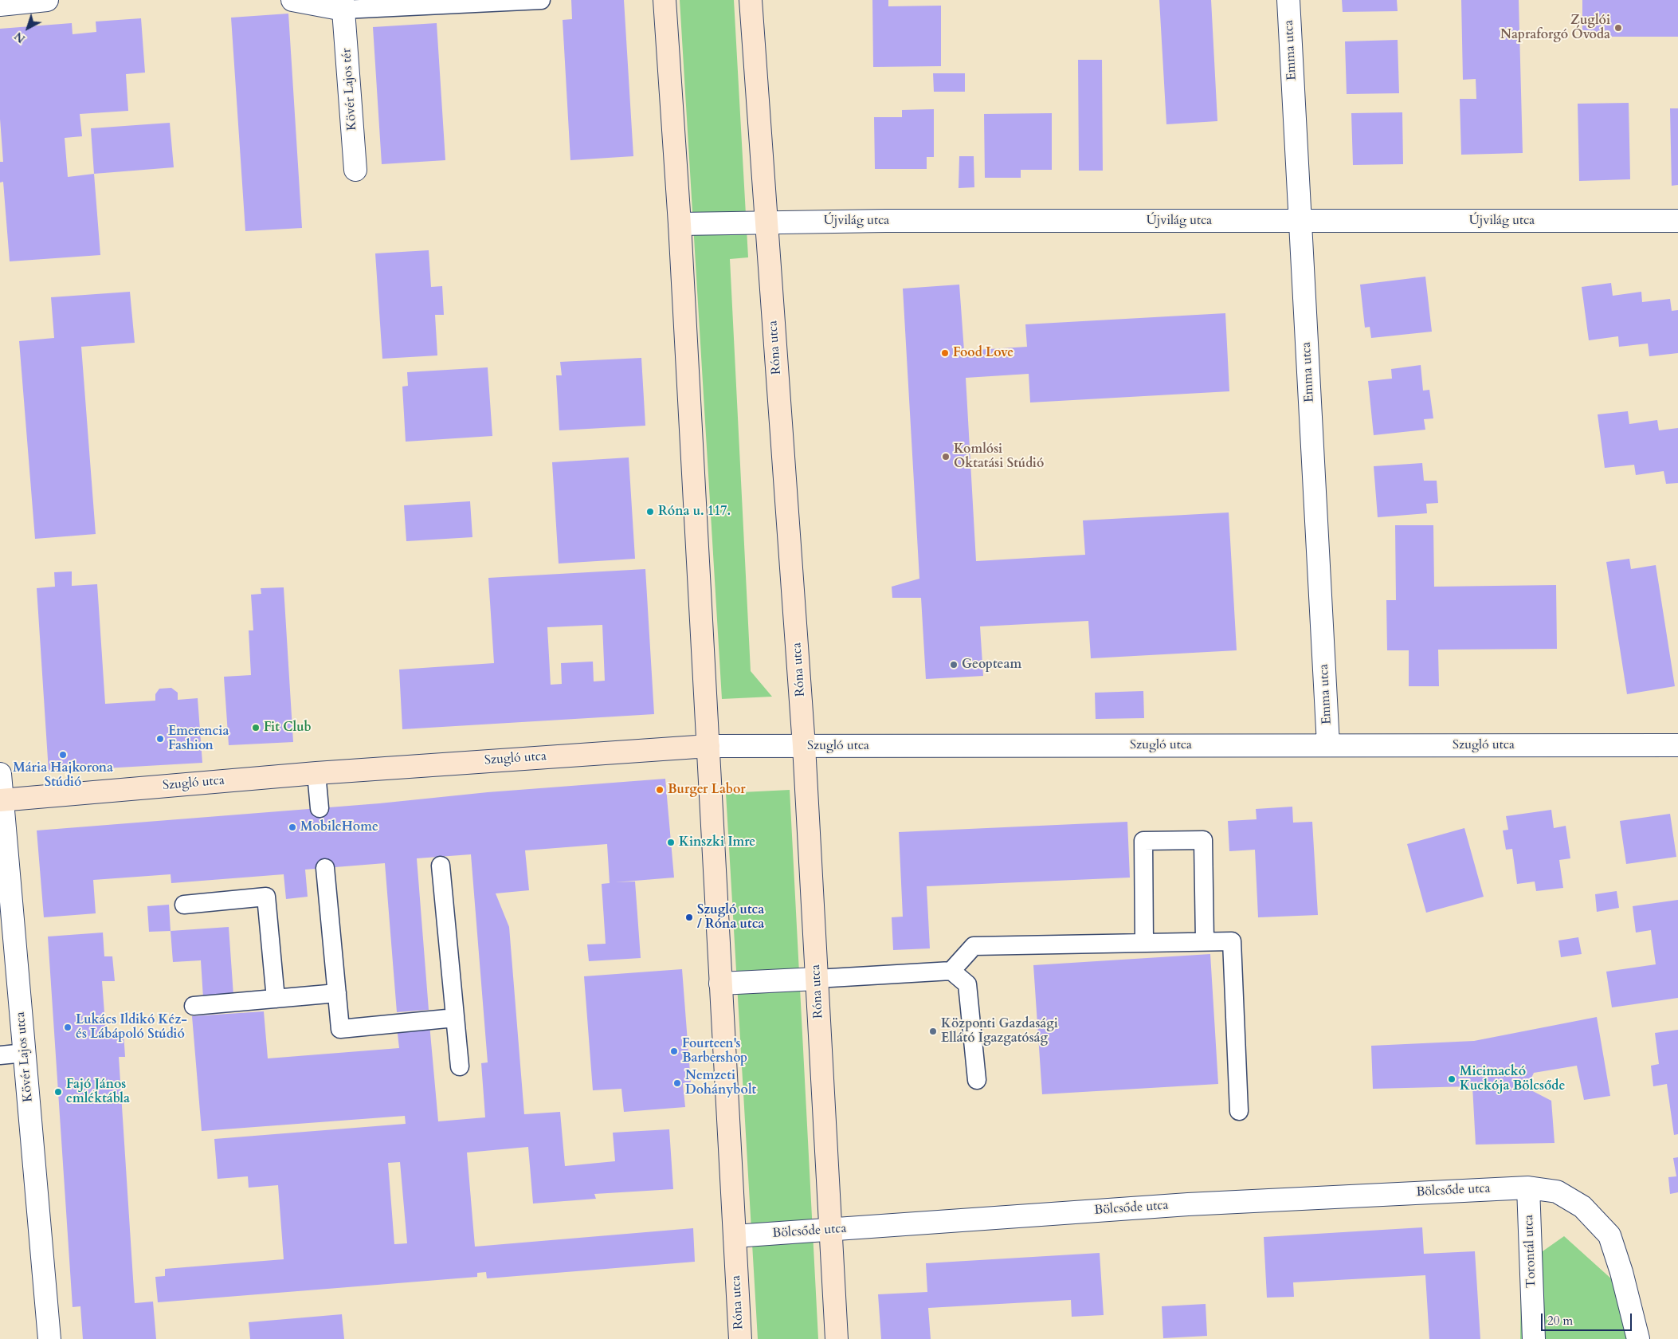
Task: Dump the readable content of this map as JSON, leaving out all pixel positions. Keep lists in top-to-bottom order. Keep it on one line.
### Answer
{"streets":{"street":["Emma utca","Kövér Lajos tér","Újvilág utca","Róna utca","Szugló utca","Kövér Lajos utca","Bölcsőde utca","Torontál utca"]},"crossings":[["Emma utca","Újvilág utca"],["Emma utca","Szugló utca"],["Újvilág utca","Róna utca"],["Róna utca","Szugló utca"],["Róna utca","Bölcsőde utca"],["Szugló utca","Kövér Lajos utca"],["Bölcsőde utca","Torontál utca"]],"places":["Zuglói Napraforgó Óvoda","Food Love","Komlósi Oktatási Stúdió","Róna u. 117.","Geopteam","Fit Club","Emerencia Fashion","Mária Hajkorona Stúdió","Burger Labor","MobileHome","Kinszki Imre","Szugló utca / Róna utca","Lukács Ildikó Kéz- és Lábápoló Stúdió","Központi Gazdasági Ellátó Igazgatóság","Fourteen's Barbershop","Micimackó Kuckója Bölcsőde","Nemzeti Dohánybolt","Fajó János emléktábla"],"scale_bar":"20 m","north":"bottom left"}
